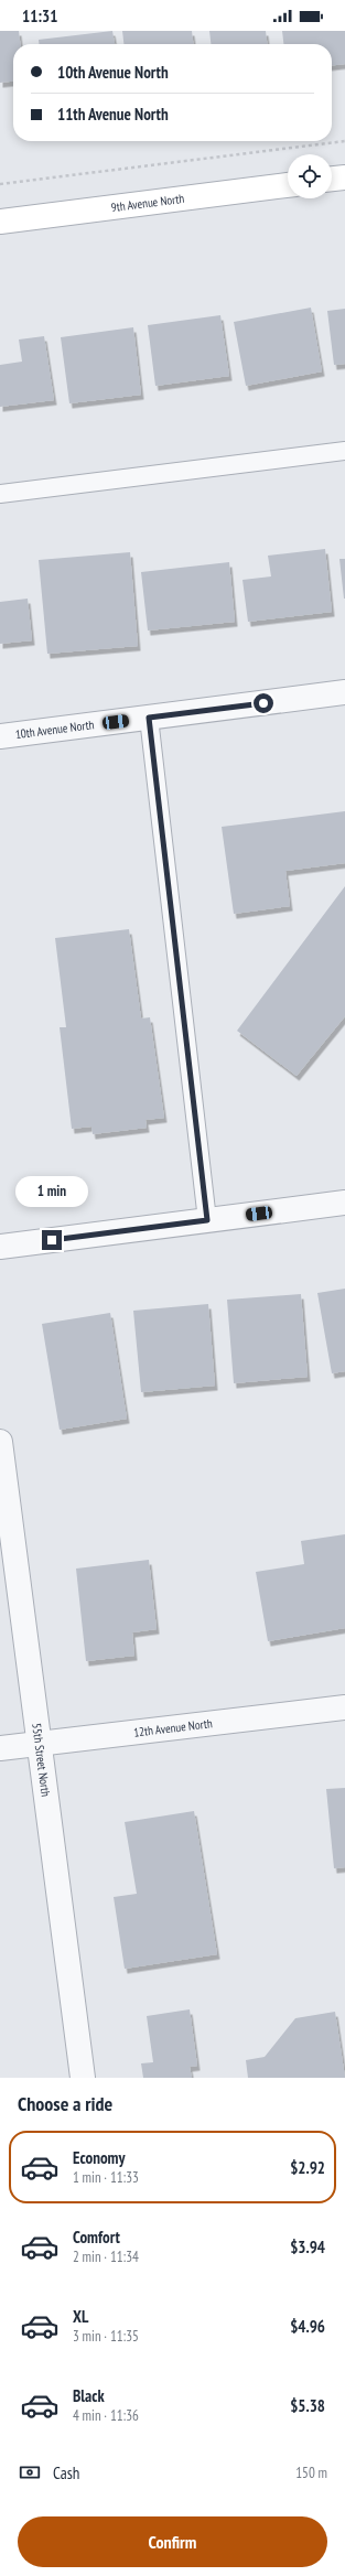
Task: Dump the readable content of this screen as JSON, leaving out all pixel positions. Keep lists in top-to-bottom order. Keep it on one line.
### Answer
{"streets":{"street":["9th Avenue North","10th Avenue North","12th Avenue North","55th Street North"]},"crossings":[["12th Avenue North","55th Street North"]],"page":{"status":"11:31","banner":["10th Avenue North","11th Avenue North"],"bubble":"1 min","heading":"Choose a ride","list":[{"name":"Economy","note":"1 min · 11:33","value":"$2.92"},{"name":"Comfort","note":"2 min · 11:34","value":"$3.94"},{"name":"XL","note":"3 min · 11:35","value":"$4.96"},{"name":"Black","note":"4 min · 11:36","value":"$5.38"}],"pay":["Cash","150 m"],"buttons":"Confirm"}}
